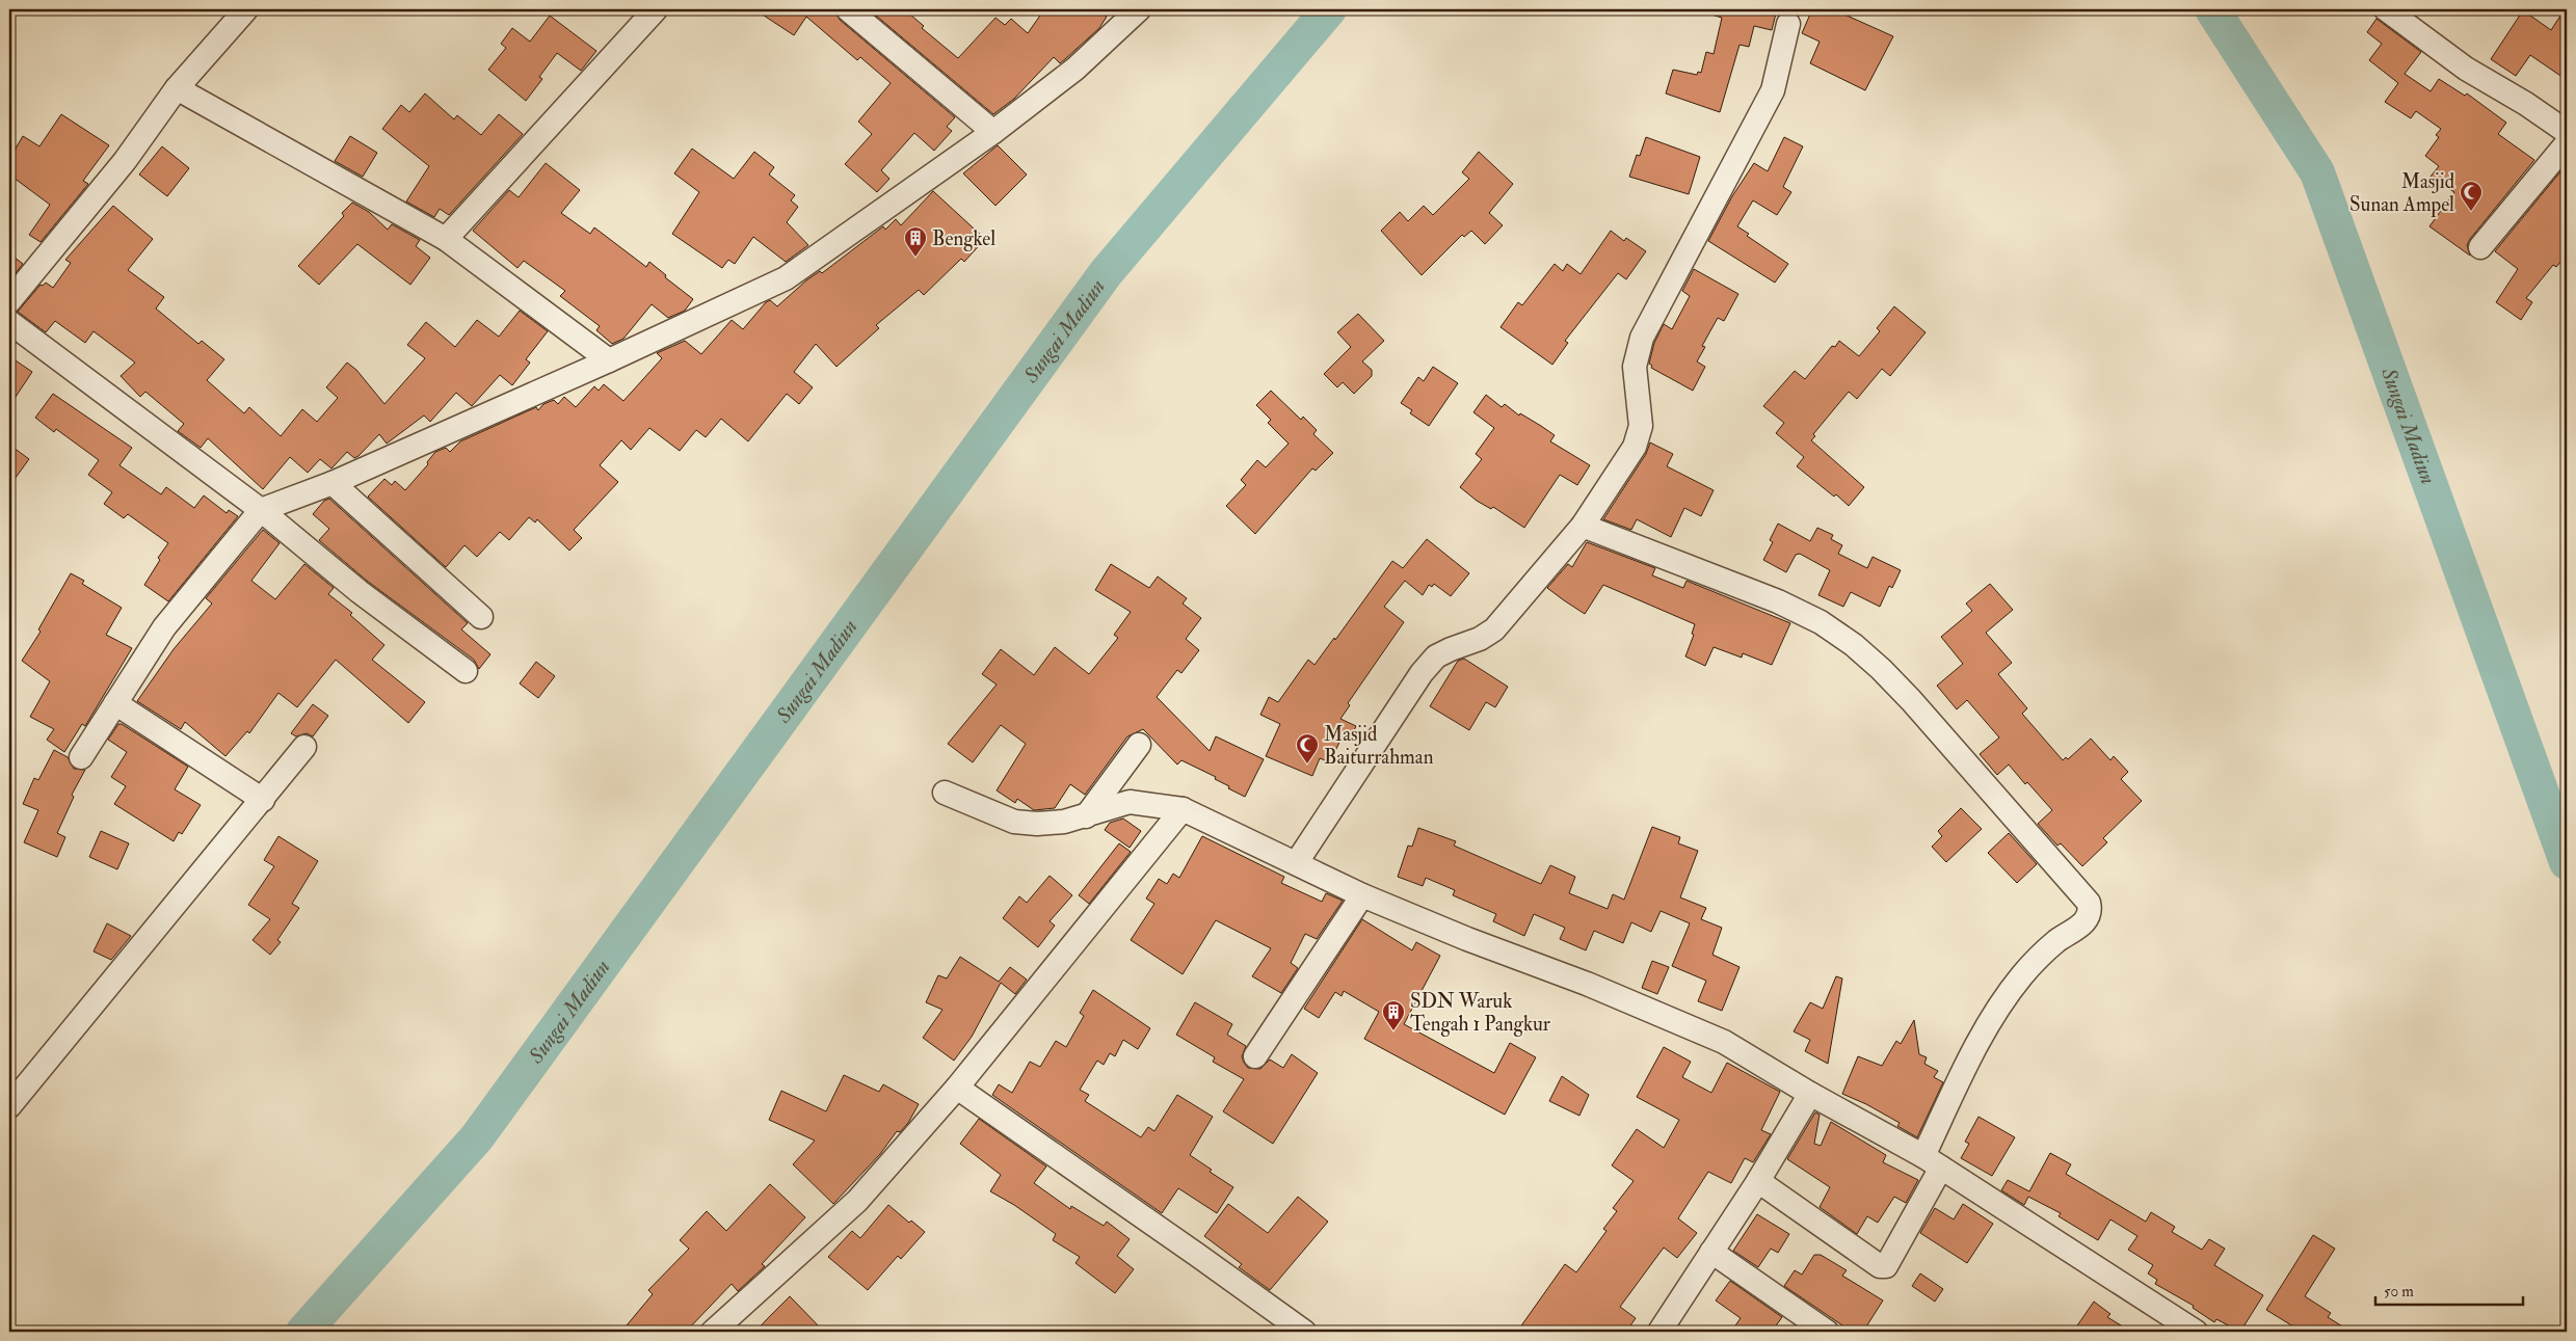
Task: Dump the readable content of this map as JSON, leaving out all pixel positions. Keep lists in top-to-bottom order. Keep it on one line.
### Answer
{"water":["Sungai Madiun"],"places":{"mosque":["Masjid Sunan Ampel","Masjid Baiturrahman"],"building":["Bengkel","SDN Waruk Tengah 1 Pangkur"]},"scale_bar":"50 m"}
